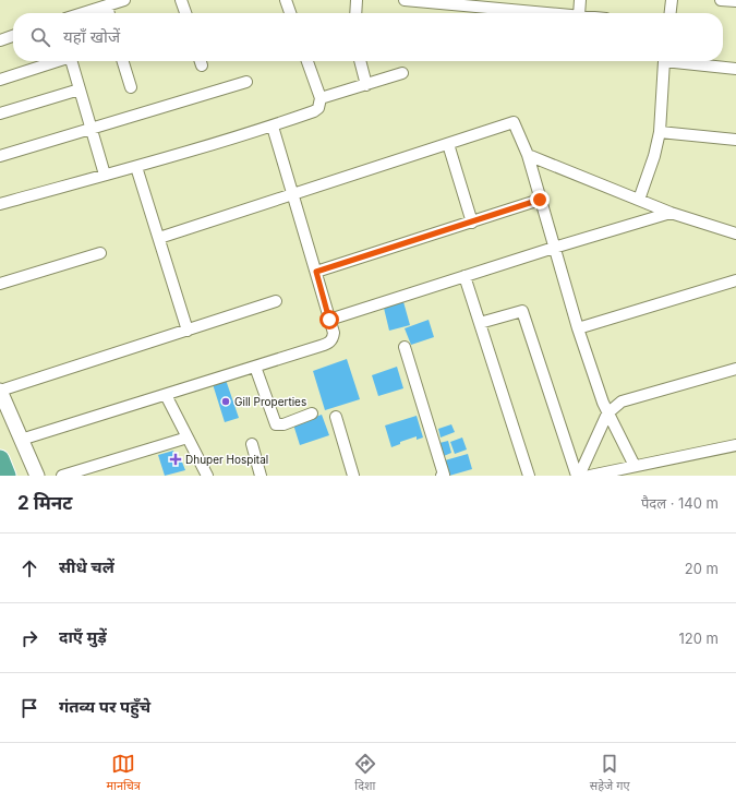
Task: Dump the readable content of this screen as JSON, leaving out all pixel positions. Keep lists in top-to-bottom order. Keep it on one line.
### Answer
{"places":{"other":["Gill Properties"],"health":["Dhuper Hospital"]},"page":{"search":"यहाँ खोजें","heading":["2 मिनट","पैदल · 140 m"],"list":[["सीधे चलें","20 m"],["दाएँ मुड़ें","120 m"],"गंतव्य पर पहुँचे"],"nav":["मानचित्र","दिशा","सहेजे गए"]}}
